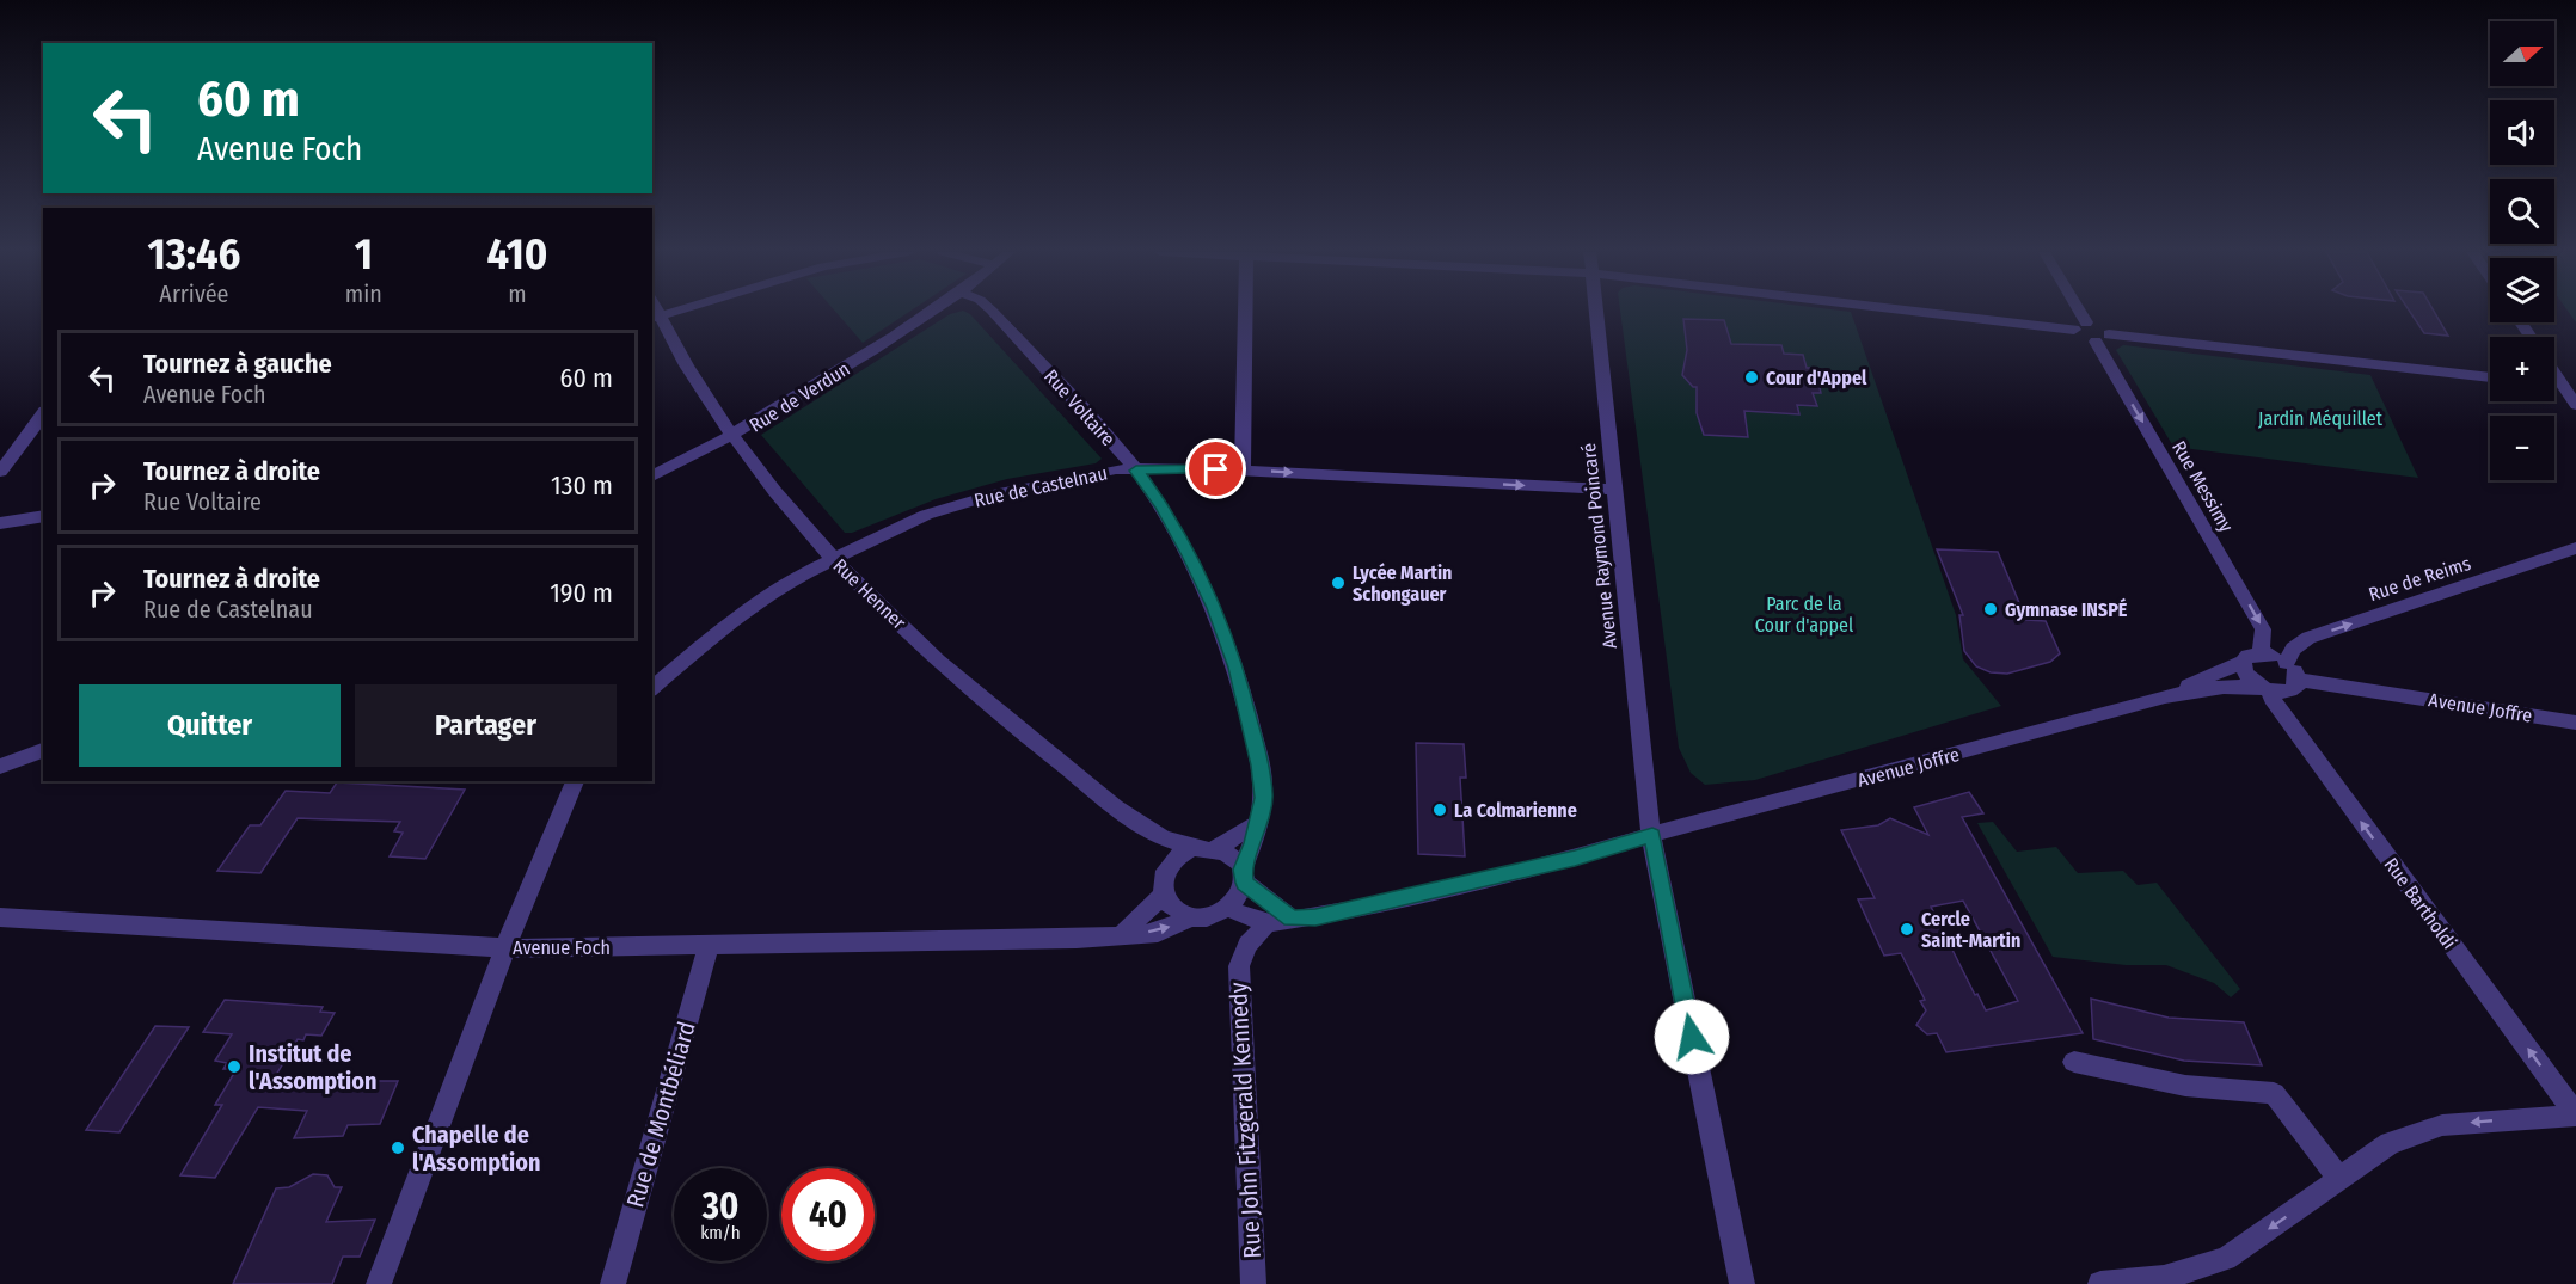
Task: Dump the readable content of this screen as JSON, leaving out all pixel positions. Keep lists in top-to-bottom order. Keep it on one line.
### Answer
{"streets":{"street":["Rue de Verdun","Rue Voltaire","Rue de Castelnau","Rue Messimy","Avenue Raymond Poincaré","Rue de Reims","Rue Henner","Avenue Joffre","Rue Bartholdi","Avenue Foch","Rue de Montbéliard","Rue John Fitzgerald Kennedy"]},"crossings":[["Rue de Verdun","Rue Henner"],["Rue Voltaire","Rue de Castelnau"],["Rue Voltaire","Rue Henner"],["Rue Voltaire","Avenue Foch"],["Rue de Castelnau","Avenue Raymond Poincaré"],["Rue de Castelnau","Rue Henner"],["Rue Messimy","Avenue Joffre"],["Avenue Raymond Poincaré","Avenue Joffre"],["Rue Henner","Avenue Foch"],["Avenue Joffre","Rue Bartholdi"],["Avenue Foch","Rue de Montbéliard"]],"one_way":["Rue de Castelnau","Rue Messimy","Rue de Reims","Rue Bartholdi"],"parks":["Jardin Méquillet","Parc de la Cour d'appel"],"places":["Cour d'Appel","Lycée Martin Schongauer","Gymnase INSPÉ","La Colmarienne","Cercle Saint-Martin","Institut de l'Assomption","Chapelle de l'Assomption"],"north":"right","page":{"map_buttons":["+","−"],"turn":["60 m","Avenue Foch"],"eta":["13:46","Arrivée","1","min","410","m"],"list":[{"name":"Tournez à gauche","note":"Avenue Foch","value":"60 m"},{"name":"Tournez à droite","note":"Rue Voltaire","value":"130 m"},{"name":"Tournez à droite","note":"Rue de Castelnau","value":"190 m"}],"buttons":["Quitter","Partager"],"speed":"30 km/h","limit":"40"}}
